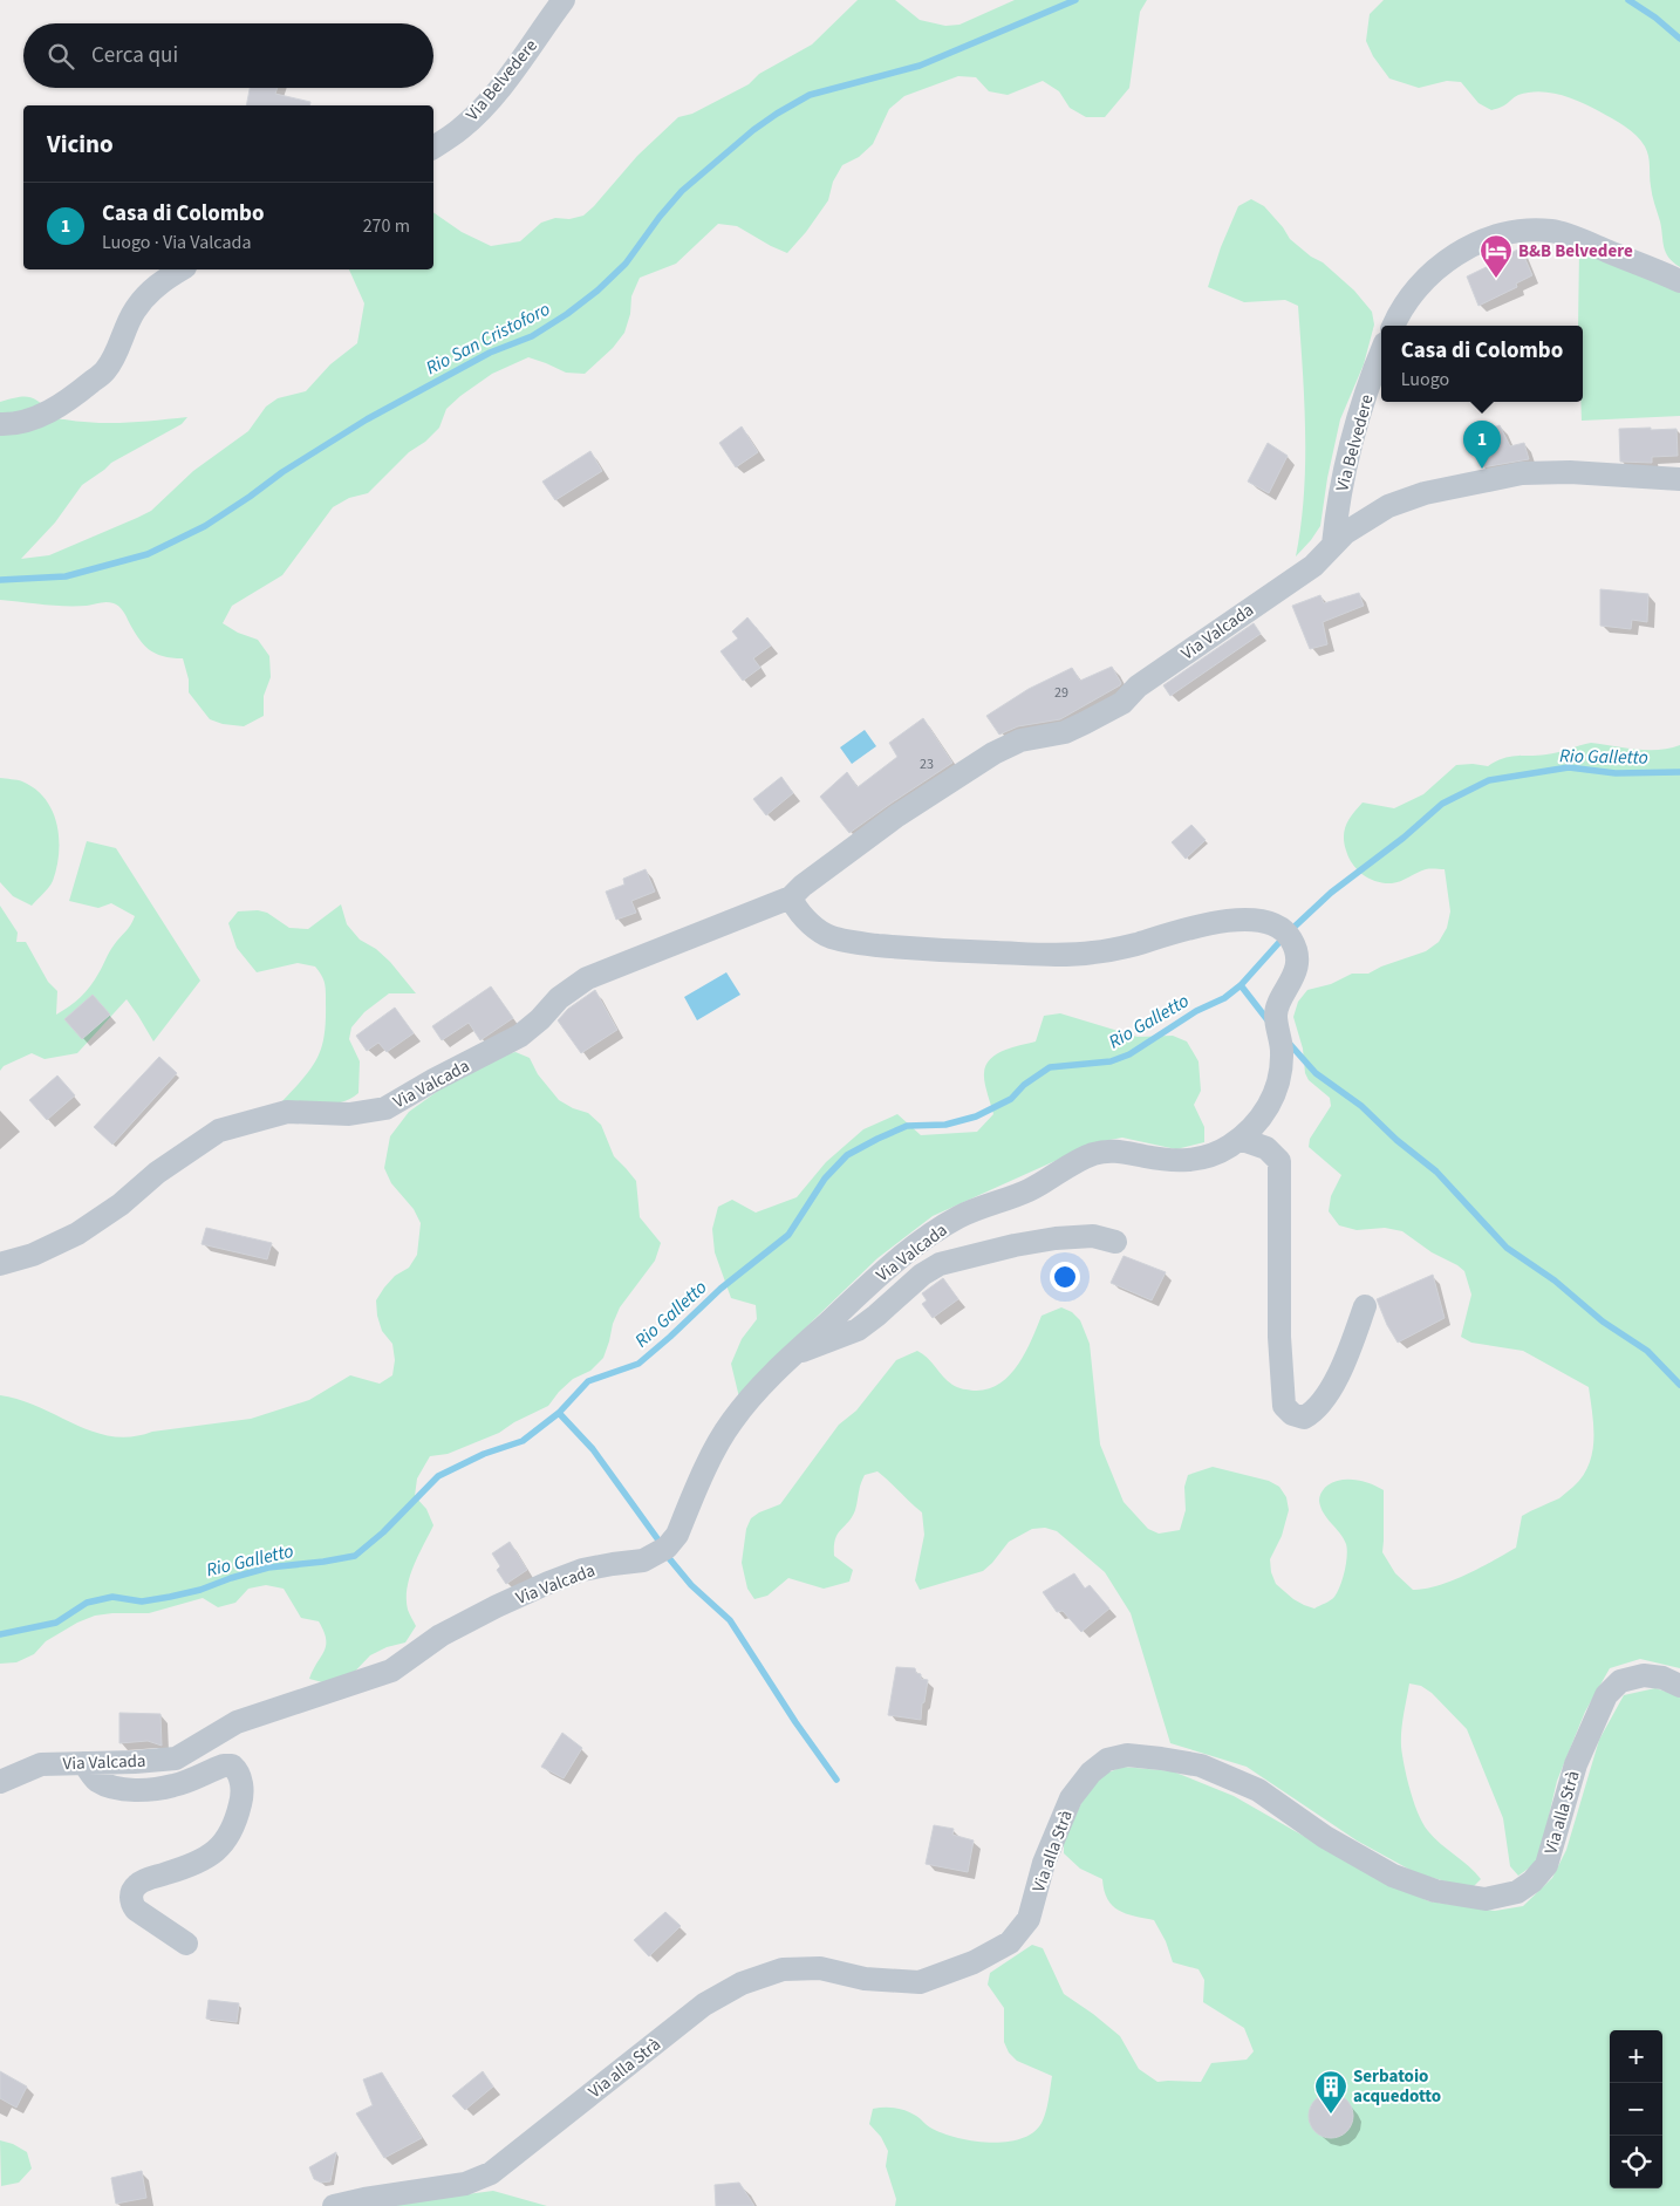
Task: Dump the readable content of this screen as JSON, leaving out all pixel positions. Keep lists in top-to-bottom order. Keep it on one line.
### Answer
{"streets":{"street":["Via Belvedere","Via Valcada","Via alla Strà"]},"crossings":[["Via Belvedere","Via Valcada"]],"water":["Rio San Cristoforo","Rio Galletto"],"places":{"hotel":["B&B Belvedere"],"building":["Serbatoio acquedotto"]},"house_numbers":["29","23"],"page":{"search":"Cerca qui","heading":"Vicino","list":[{"mark":"1","name":"Casa di Colombo","note":"Luogo · Via Valcada","value":"270 m"}],"popup":["Casa di Colombo","Luogo"],"pins":"1","map_buttons":["+","−"]}}
